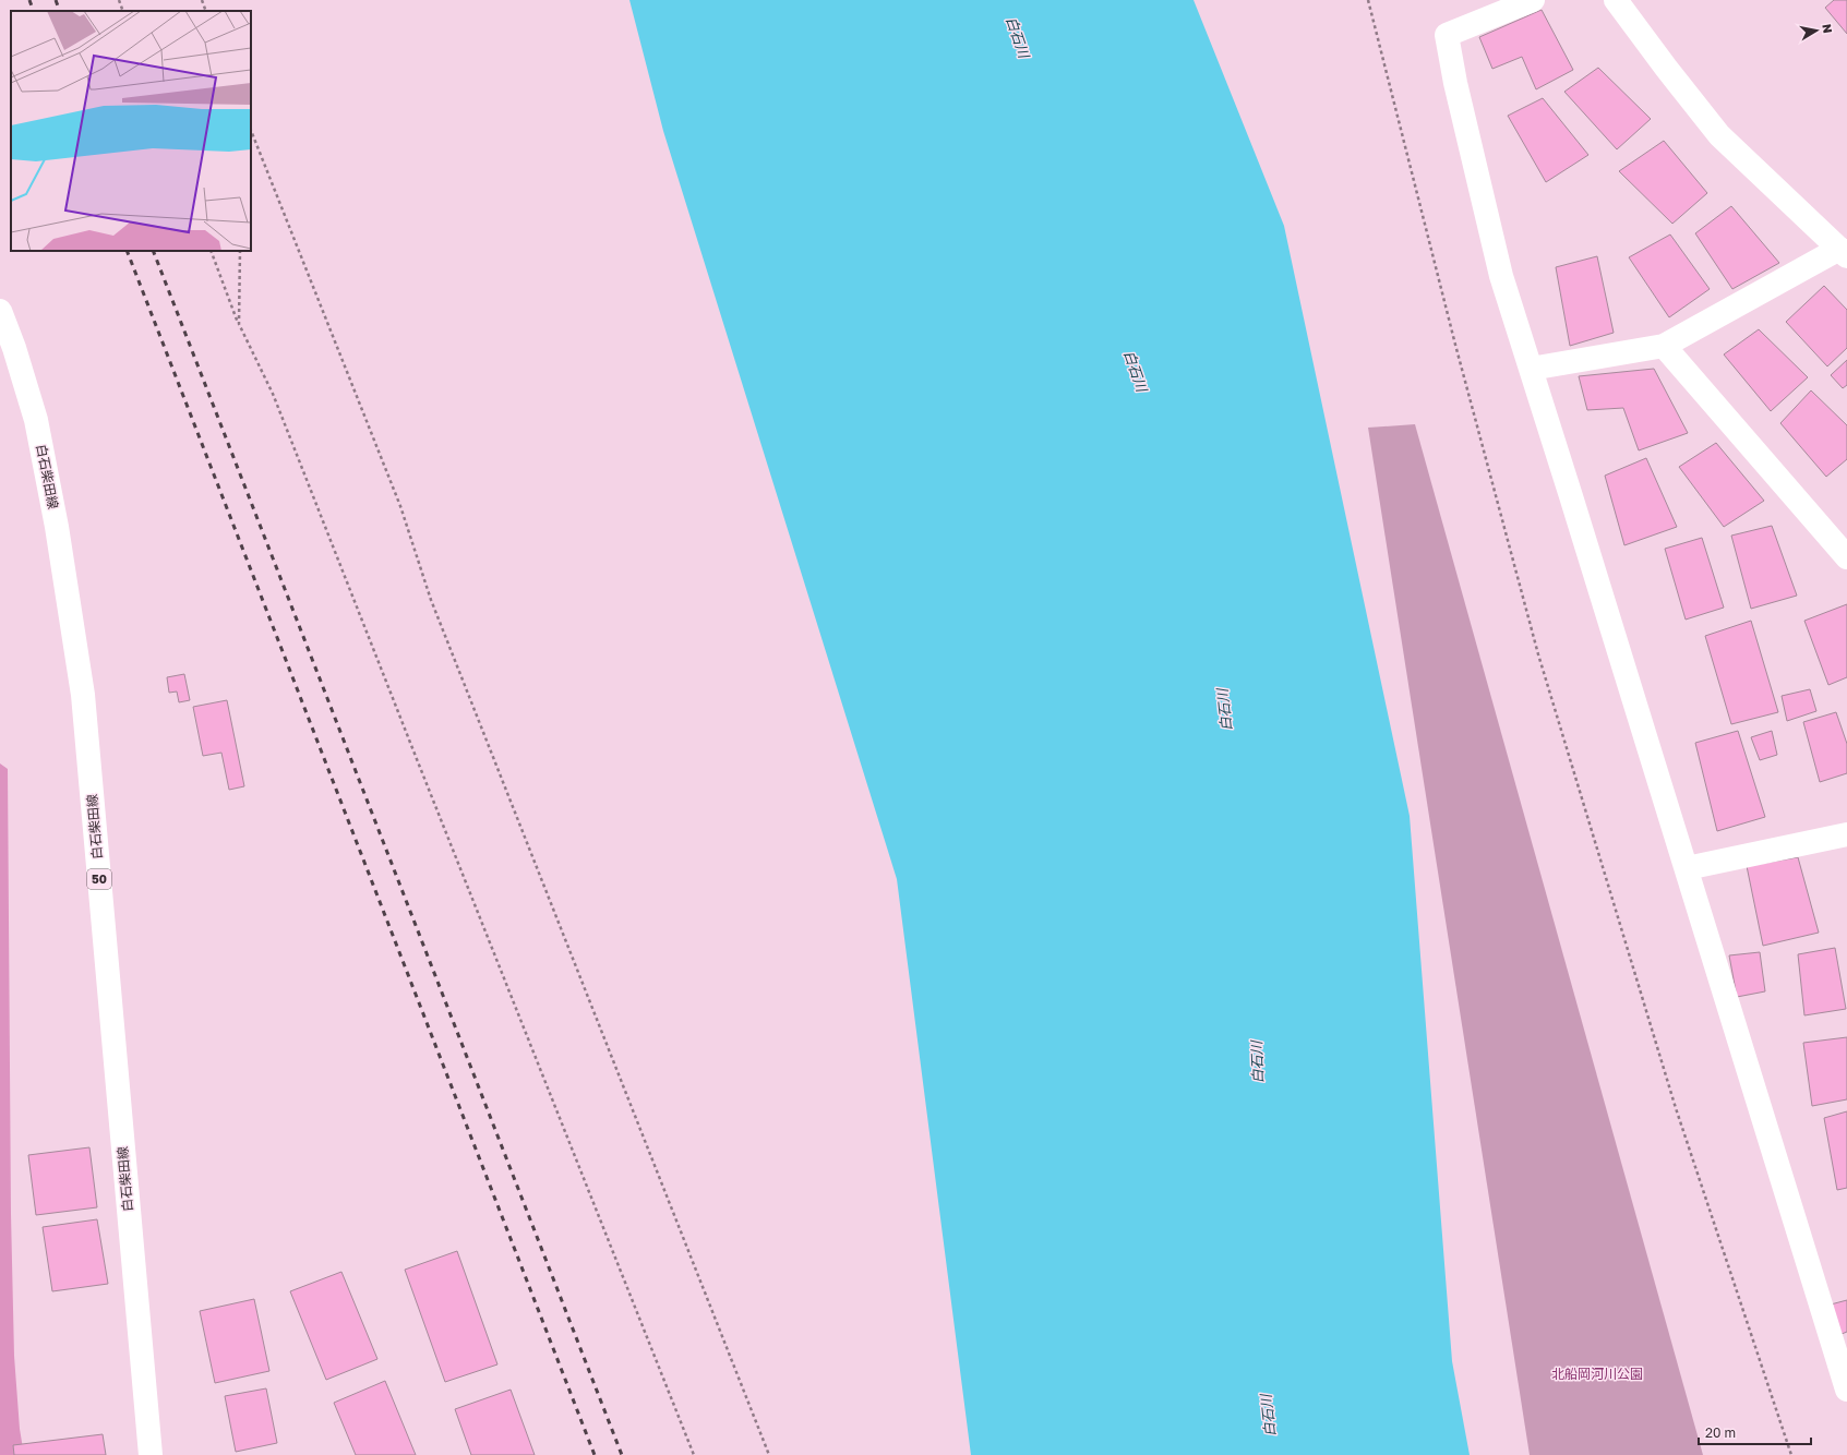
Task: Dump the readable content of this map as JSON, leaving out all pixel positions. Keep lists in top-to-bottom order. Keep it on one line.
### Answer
{"streets":{"street":["白石柴田線","50"]},"water":["白石川"],"parks":["北船岡河川公園"],"scale_bar":"20 m","north":"right"}
